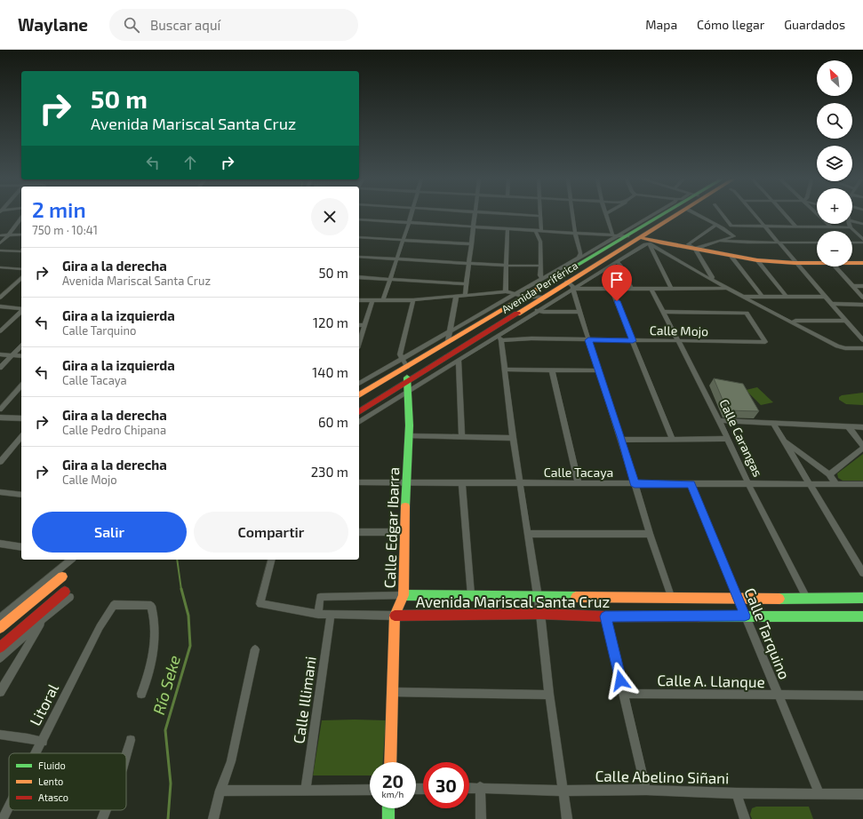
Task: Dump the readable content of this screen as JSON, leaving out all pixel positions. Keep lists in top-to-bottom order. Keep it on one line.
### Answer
{"streets":{"street":["Avenida Periférica","Calle Mojo","Calle Carangas","Calle Tacaya","Calle Edgar Ibarra","Avenida Mariscal Santa Cruz","Calle Tarquino","Calle A. Llanque","Calle Illimani","Litoral","Calle Abelino Siñani"]},"crossings":[["Avenida Periférica","Calle Edgar Ibarra"],["Calle Mojo","Calle Carangas"],["Calle Carangas","Calle Tacaya"],["Calle Carangas","Avenida Mariscal Santa Cruz"],["Calle Tacaya","Calle Edgar Ibarra"],["Calle Tacaya","Calle Tarquino"],["Calle Edgar Ibarra","Avenida Mariscal Santa Cruz"],["Avenida Mariscal Santa Cruz","Calle Tarquino"],["Avenida Mariscal Santa Cruz","Calle Illimani"],["Calle Tarquino","Calle A. Llanque"],["Calle Tarquino","Calle Abelino Siñani"]],"water":["Río Seke"],"legend":["Fluido","Lento","Atasco"],"north":"top left","page":{"header":"Waylane","search":"Buscar aquí","nav":["Mapa","Cómo llegar","Guardados"],"map_buttons":["+","−"],"turn":["50 m","Avenida Mariscal Santa Cruz"],"heading":["2 min","750 m · 10:41"],"list":[{"name":"Gira a la derecha","note":"Avenida Mariscal Santa Cruz","value":"50 m"},{"name":"Gira a la izquierda","note":"Calle Tarquino","value":"120 m"},{"name":"Gira a la izquierda","note":"Calle Tacaya","value":"140 m"},{"name":"Gira a la derecha","note":"Calle Pedro Chipana","value":"60 m"},{"name":"Gira a la derecha","note":"Calle Mojo","value":"230 m"}],"buttons":["Salir","Compartir"],"speed":"20 km/h","limit":"30"}}
